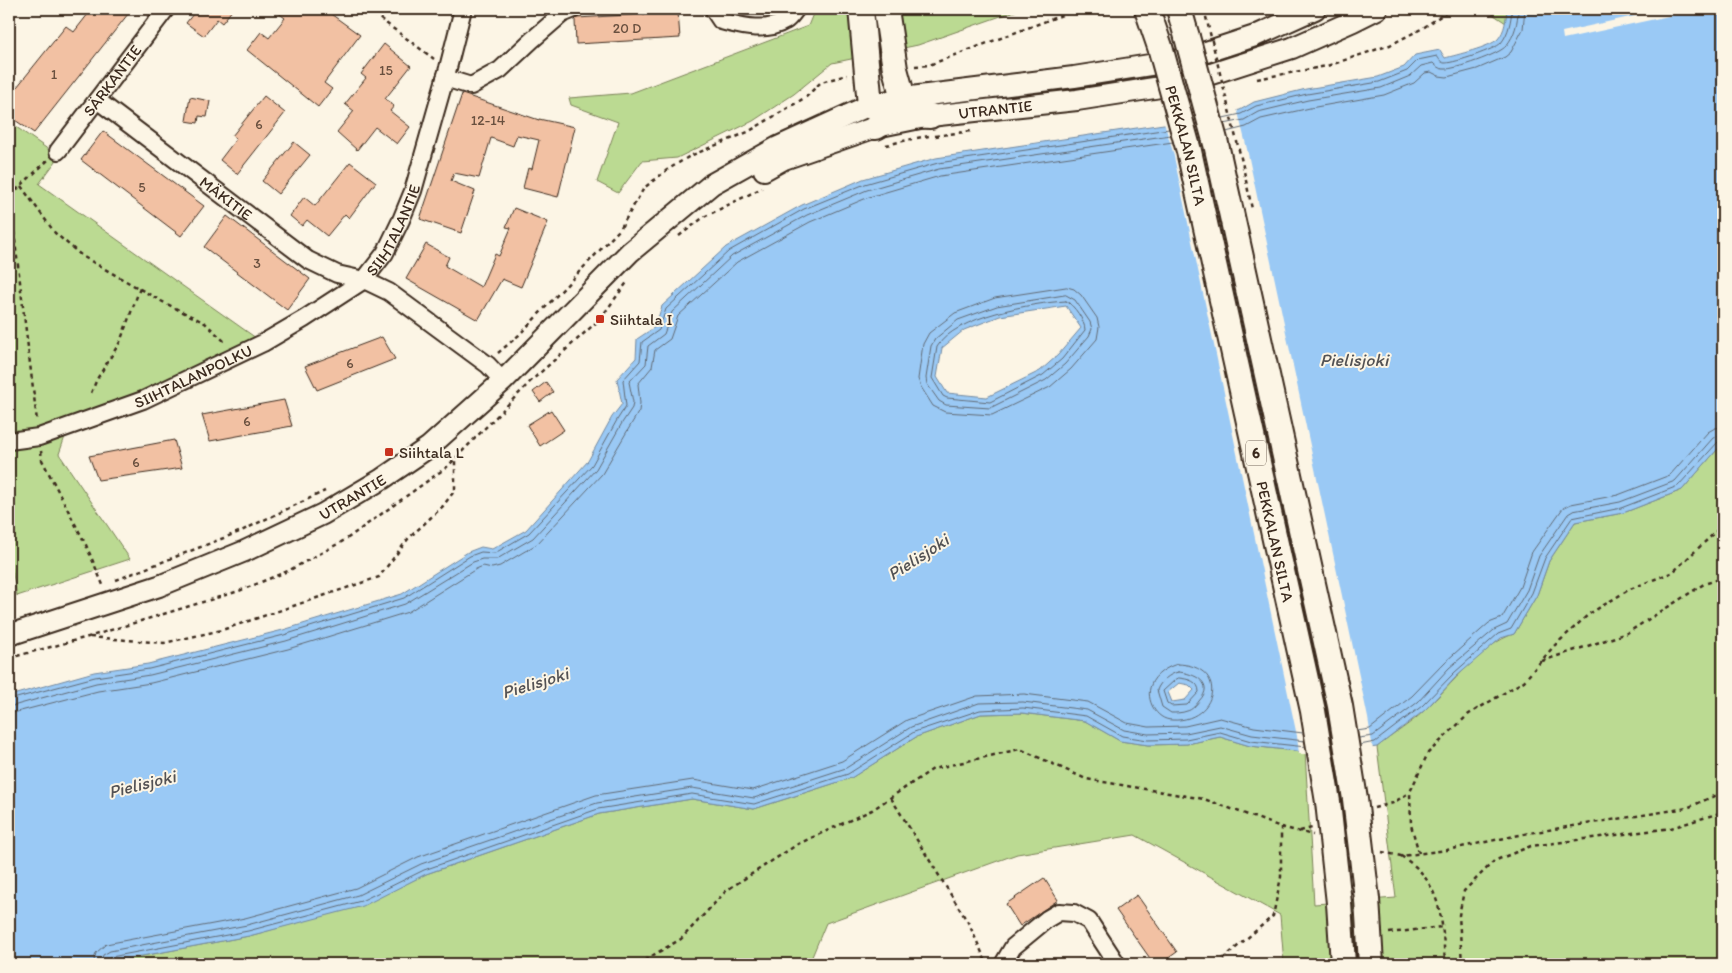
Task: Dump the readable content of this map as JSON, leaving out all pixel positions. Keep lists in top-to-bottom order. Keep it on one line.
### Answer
{"streets":{"highway":["PEKKALAN SILTA","6"],"main road":["UTRANTIE"],"street":["SÄRKÄNTIE","MÄKITIE","SIIHTALANTIE","SIIHTALANPOLKU"]},"crossings":[["SÄRKÄNTIE","MÄKITIE"],["UTRANTIE","SIIHTALANTIE"],["MÄKITIE","SIIHTALANTIE"],["MÄKITIE","SIIHTALANPOLKU"],["SIIHTALANTIE","SIIHTALANPOLKU"]],"water":["Pielisjoki"],"places":{"transit":["Siihtala I","Siihtala L"]},"house_numbers":["20 D","15","1","12-14","6","5","3","6","6","6"]}
